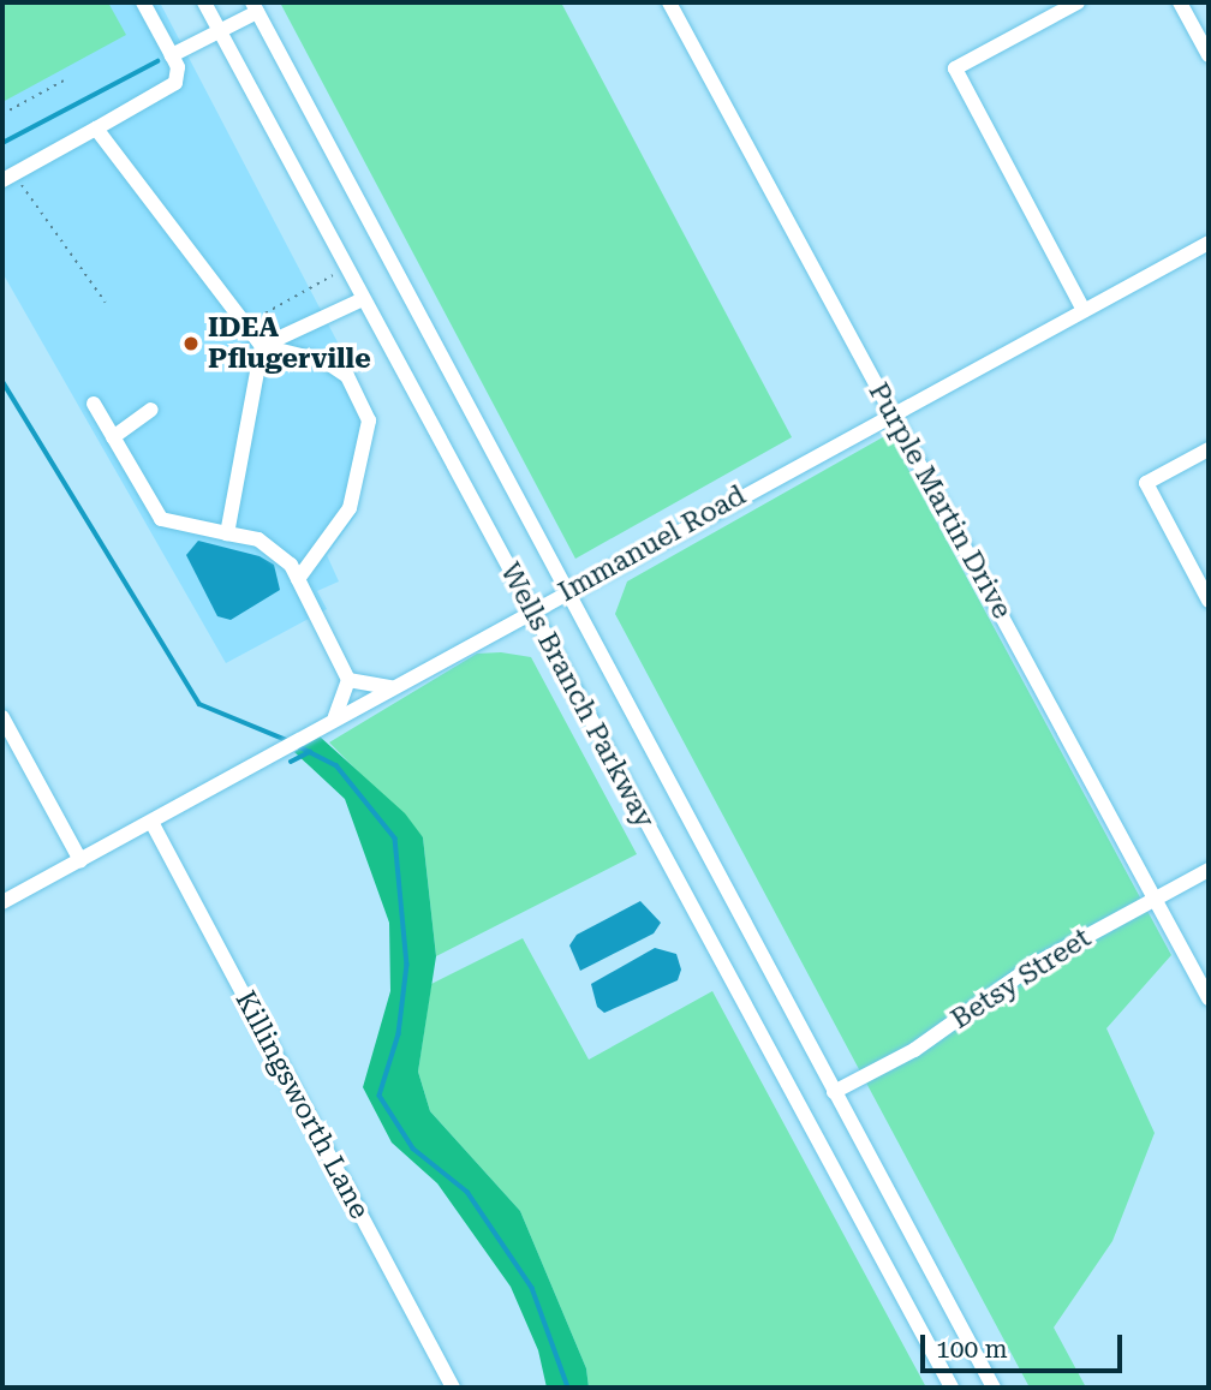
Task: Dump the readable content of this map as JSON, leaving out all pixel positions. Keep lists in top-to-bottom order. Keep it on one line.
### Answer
{"streets":{"street":["Purple Martin Drive","Immanuel Road","Wells Branch Parkway","Betsy Street","Killingsworth Lane"]},"crossings":[["Purple Martin Drive","Immanuel Road"],["Purple Martin Drive","Betsy Street"],["Immanuel Road","Wells Branch Parkway"],["Immanuel Road","Killingsworth Lane"],["Wells Branch Parkway","Betsy Street"]],"places":["IDEA Pflugerville"],"scale_bar":"100 m"}
